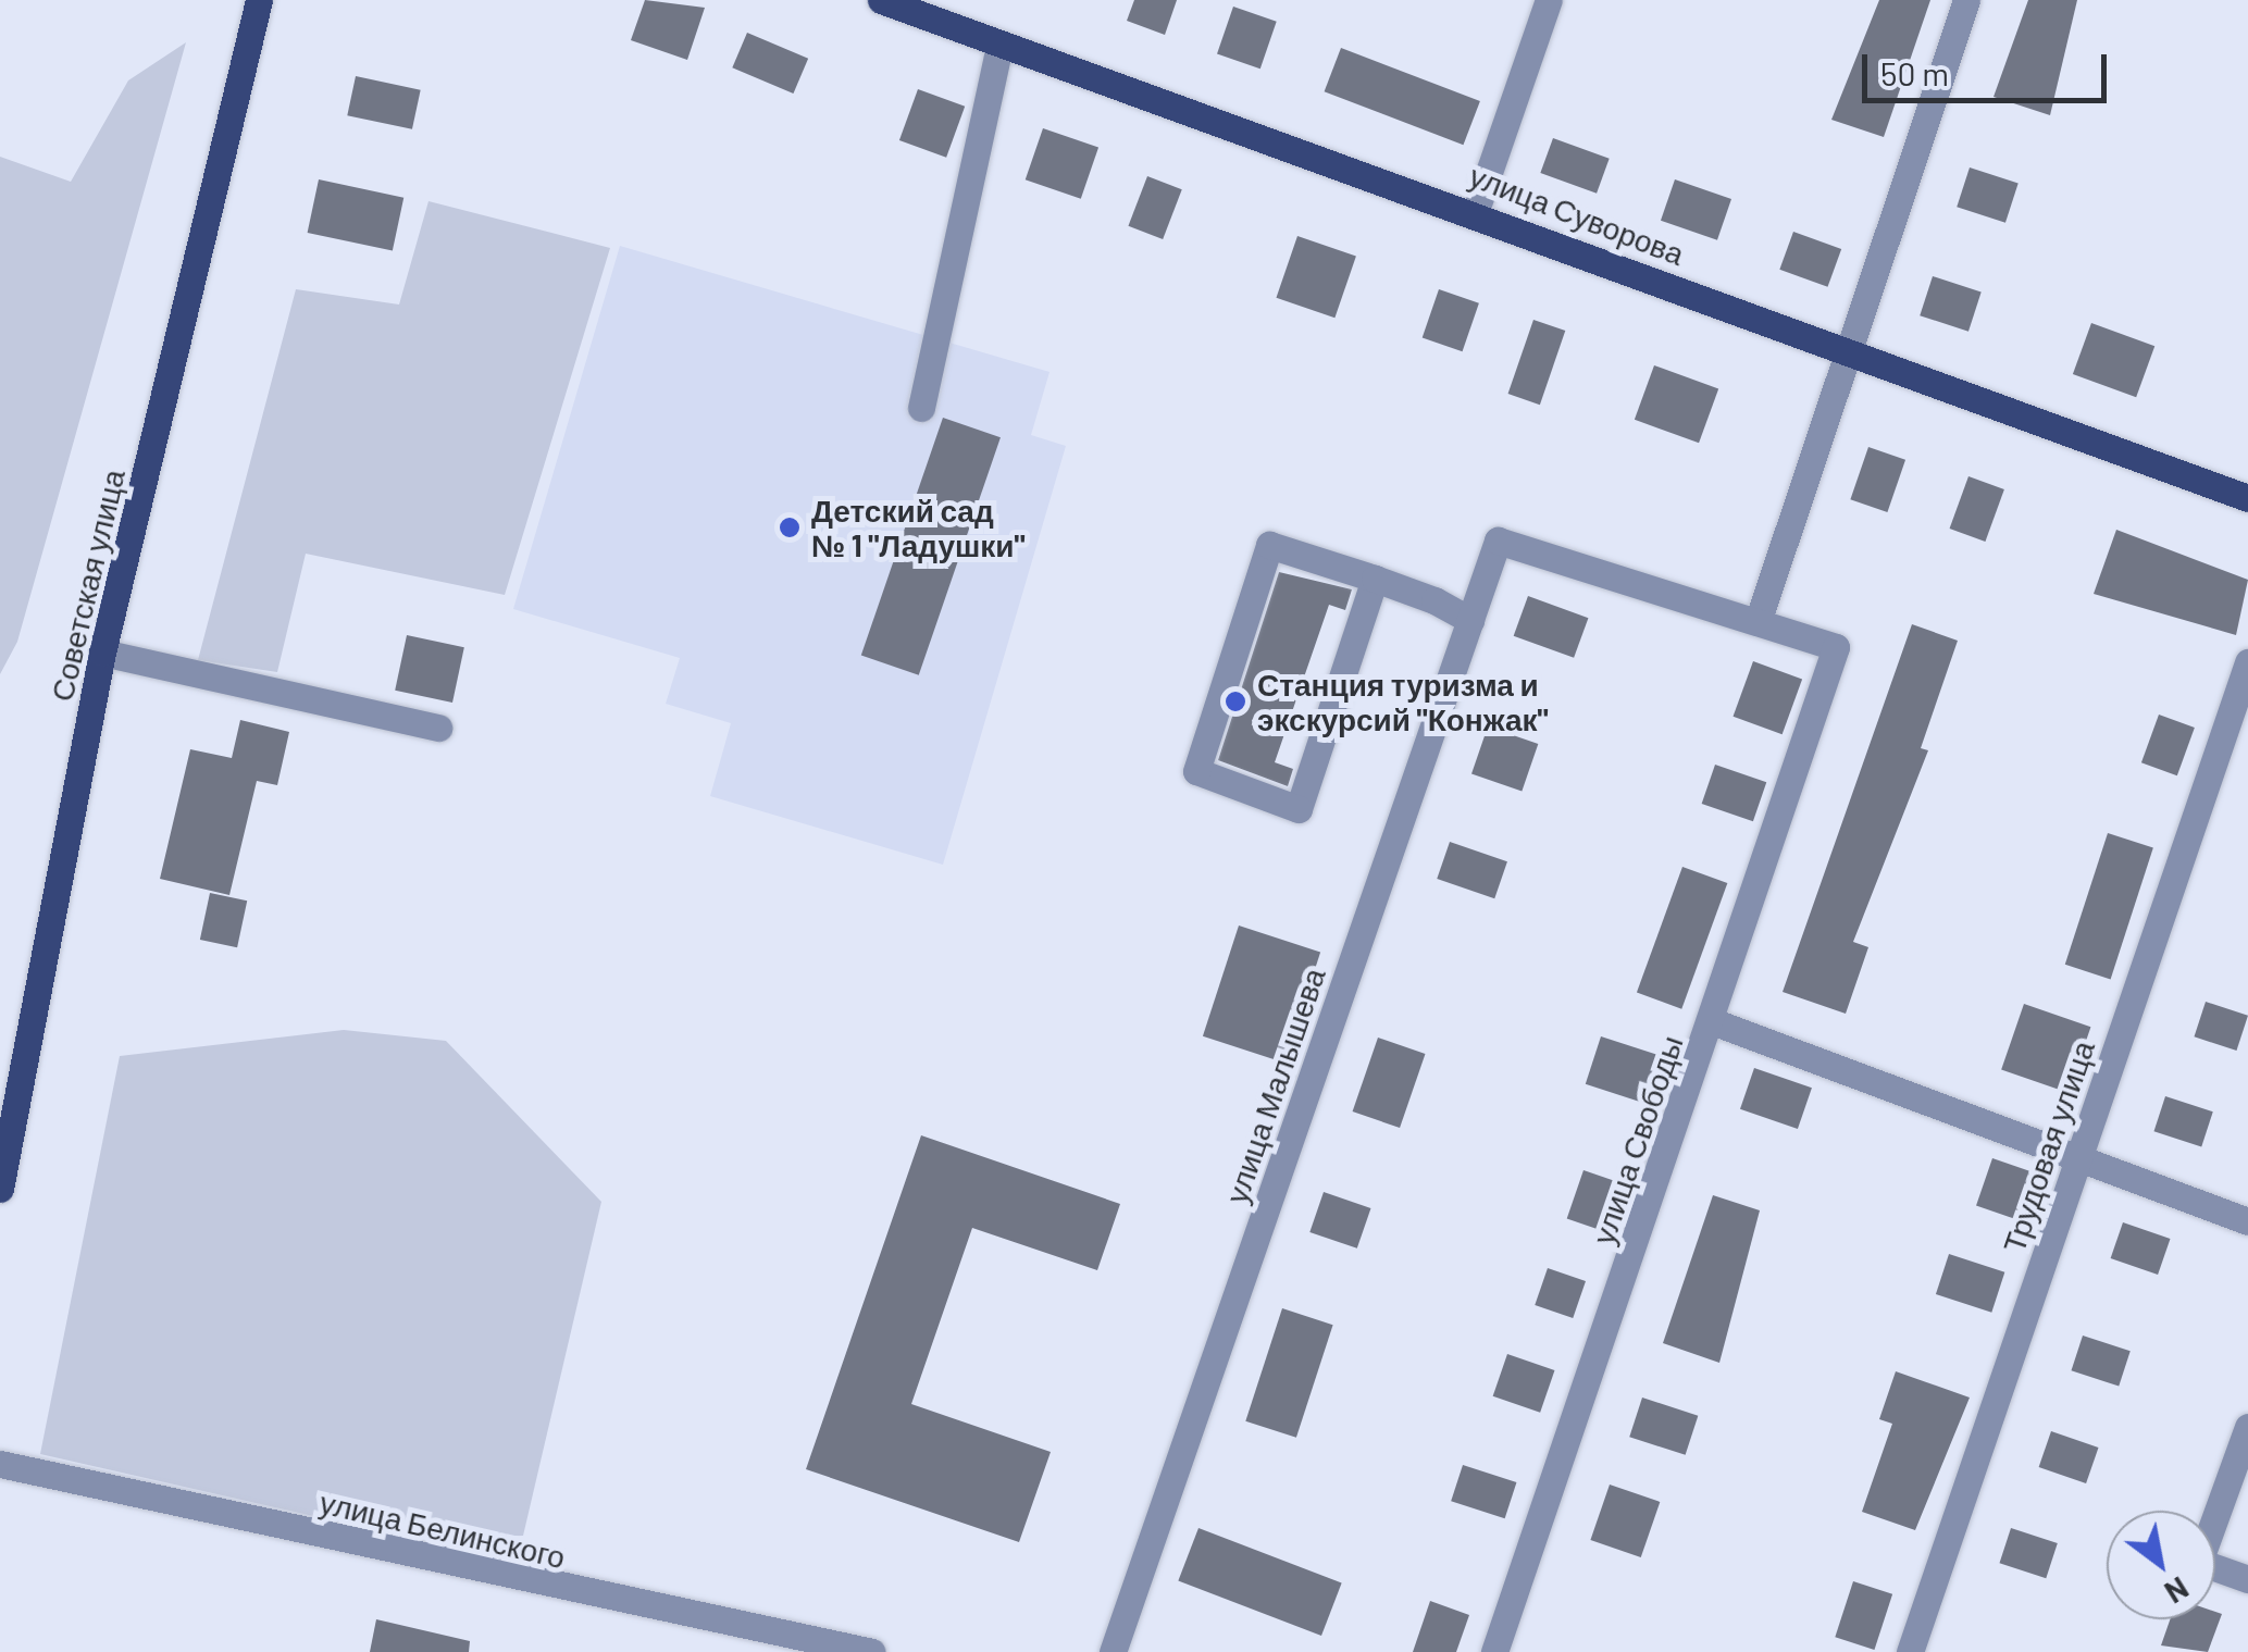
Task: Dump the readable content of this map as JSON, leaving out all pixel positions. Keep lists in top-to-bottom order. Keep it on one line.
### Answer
{"streets":{"main road":["улица Суворова","Советская улица"],"street":["улица Малышева","улица Свободы","Трудовая улица","улица Белинского"]},"crossings":[["улица Малышева","улица Свободы"]],"places":["Детский сад № 1 \"Ладушки\"","Станция туризма и экскурсий \"Конжак\""],"scale_bar":"50 m","north":"bottom right"}
